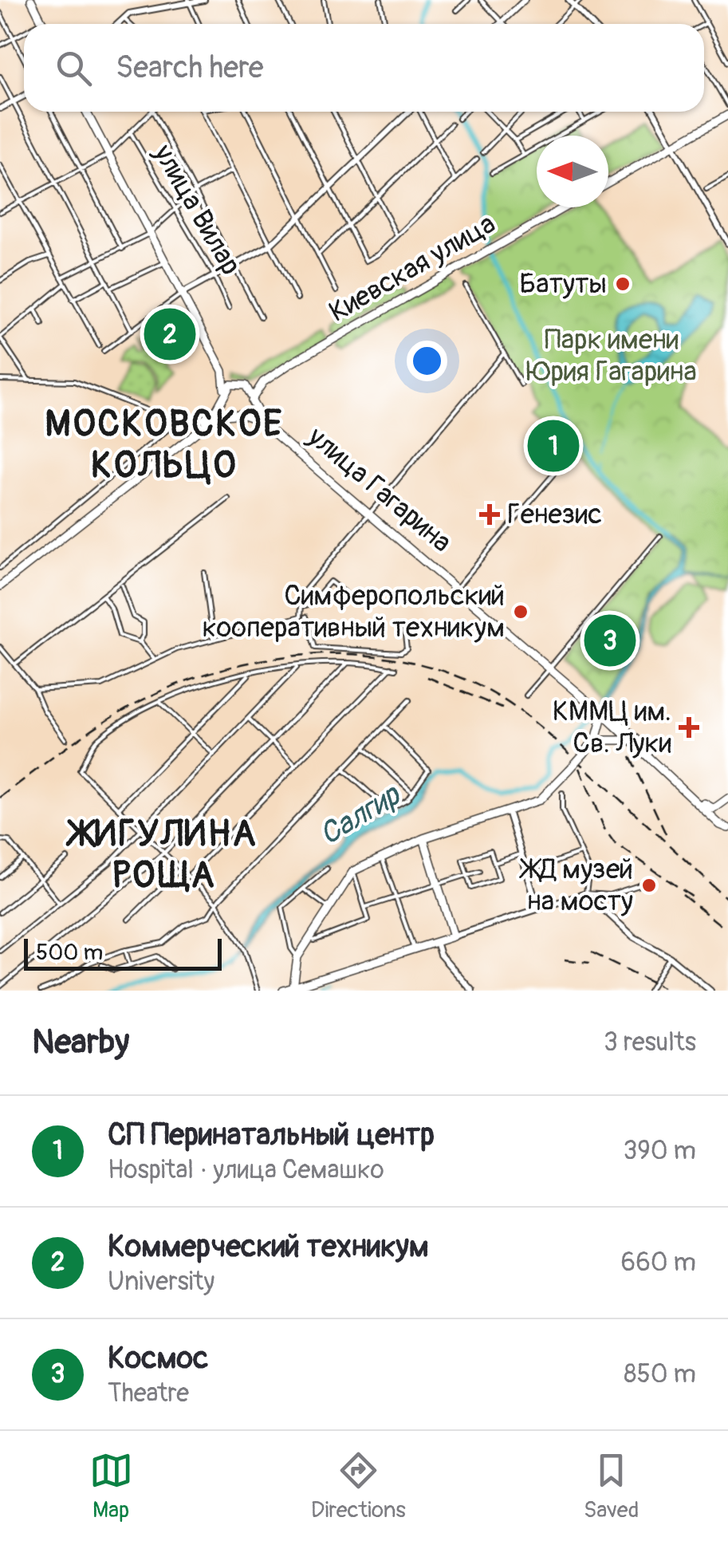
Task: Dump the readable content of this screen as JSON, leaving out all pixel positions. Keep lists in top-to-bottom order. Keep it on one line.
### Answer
{"streets":{"main road":["Киевская улица","улица Гагарина"],"street":["улица Вилар"]},"crossings":[["Киевская улица","улица Гагарина"]],"districts":["МОСКОВСКОЕ КОЛЬЦО","ЖИГУЛИНА РОЩА"],"water":["Салгир"],"parks":["Парк имени Юрия Гагарина"],"places":{"other":["Батуты","Симферопольский кооперативный техникум","ЖД музей на мосту"],"health":["Генезис","КММЦ им. Св. Луки"]},"scale_bar":"500 m","north":"left","page":{"search":"Search here","pins":["2","1","3"],"scale":"500 m","heading":["Nearby","3 results"],"list":[{"mark":"1","name":"СП Перинатальный центр","note":"Hospital · улица Семашко","value":"390 m"},{"mark":"2","name":"Коммерческий техникум","note":"University","value":"660 m"},{"mark":"3","name":"Космос","note":"Theatre","value":"850 m"}],"nav":["Map","Directions","Saved"]}}
